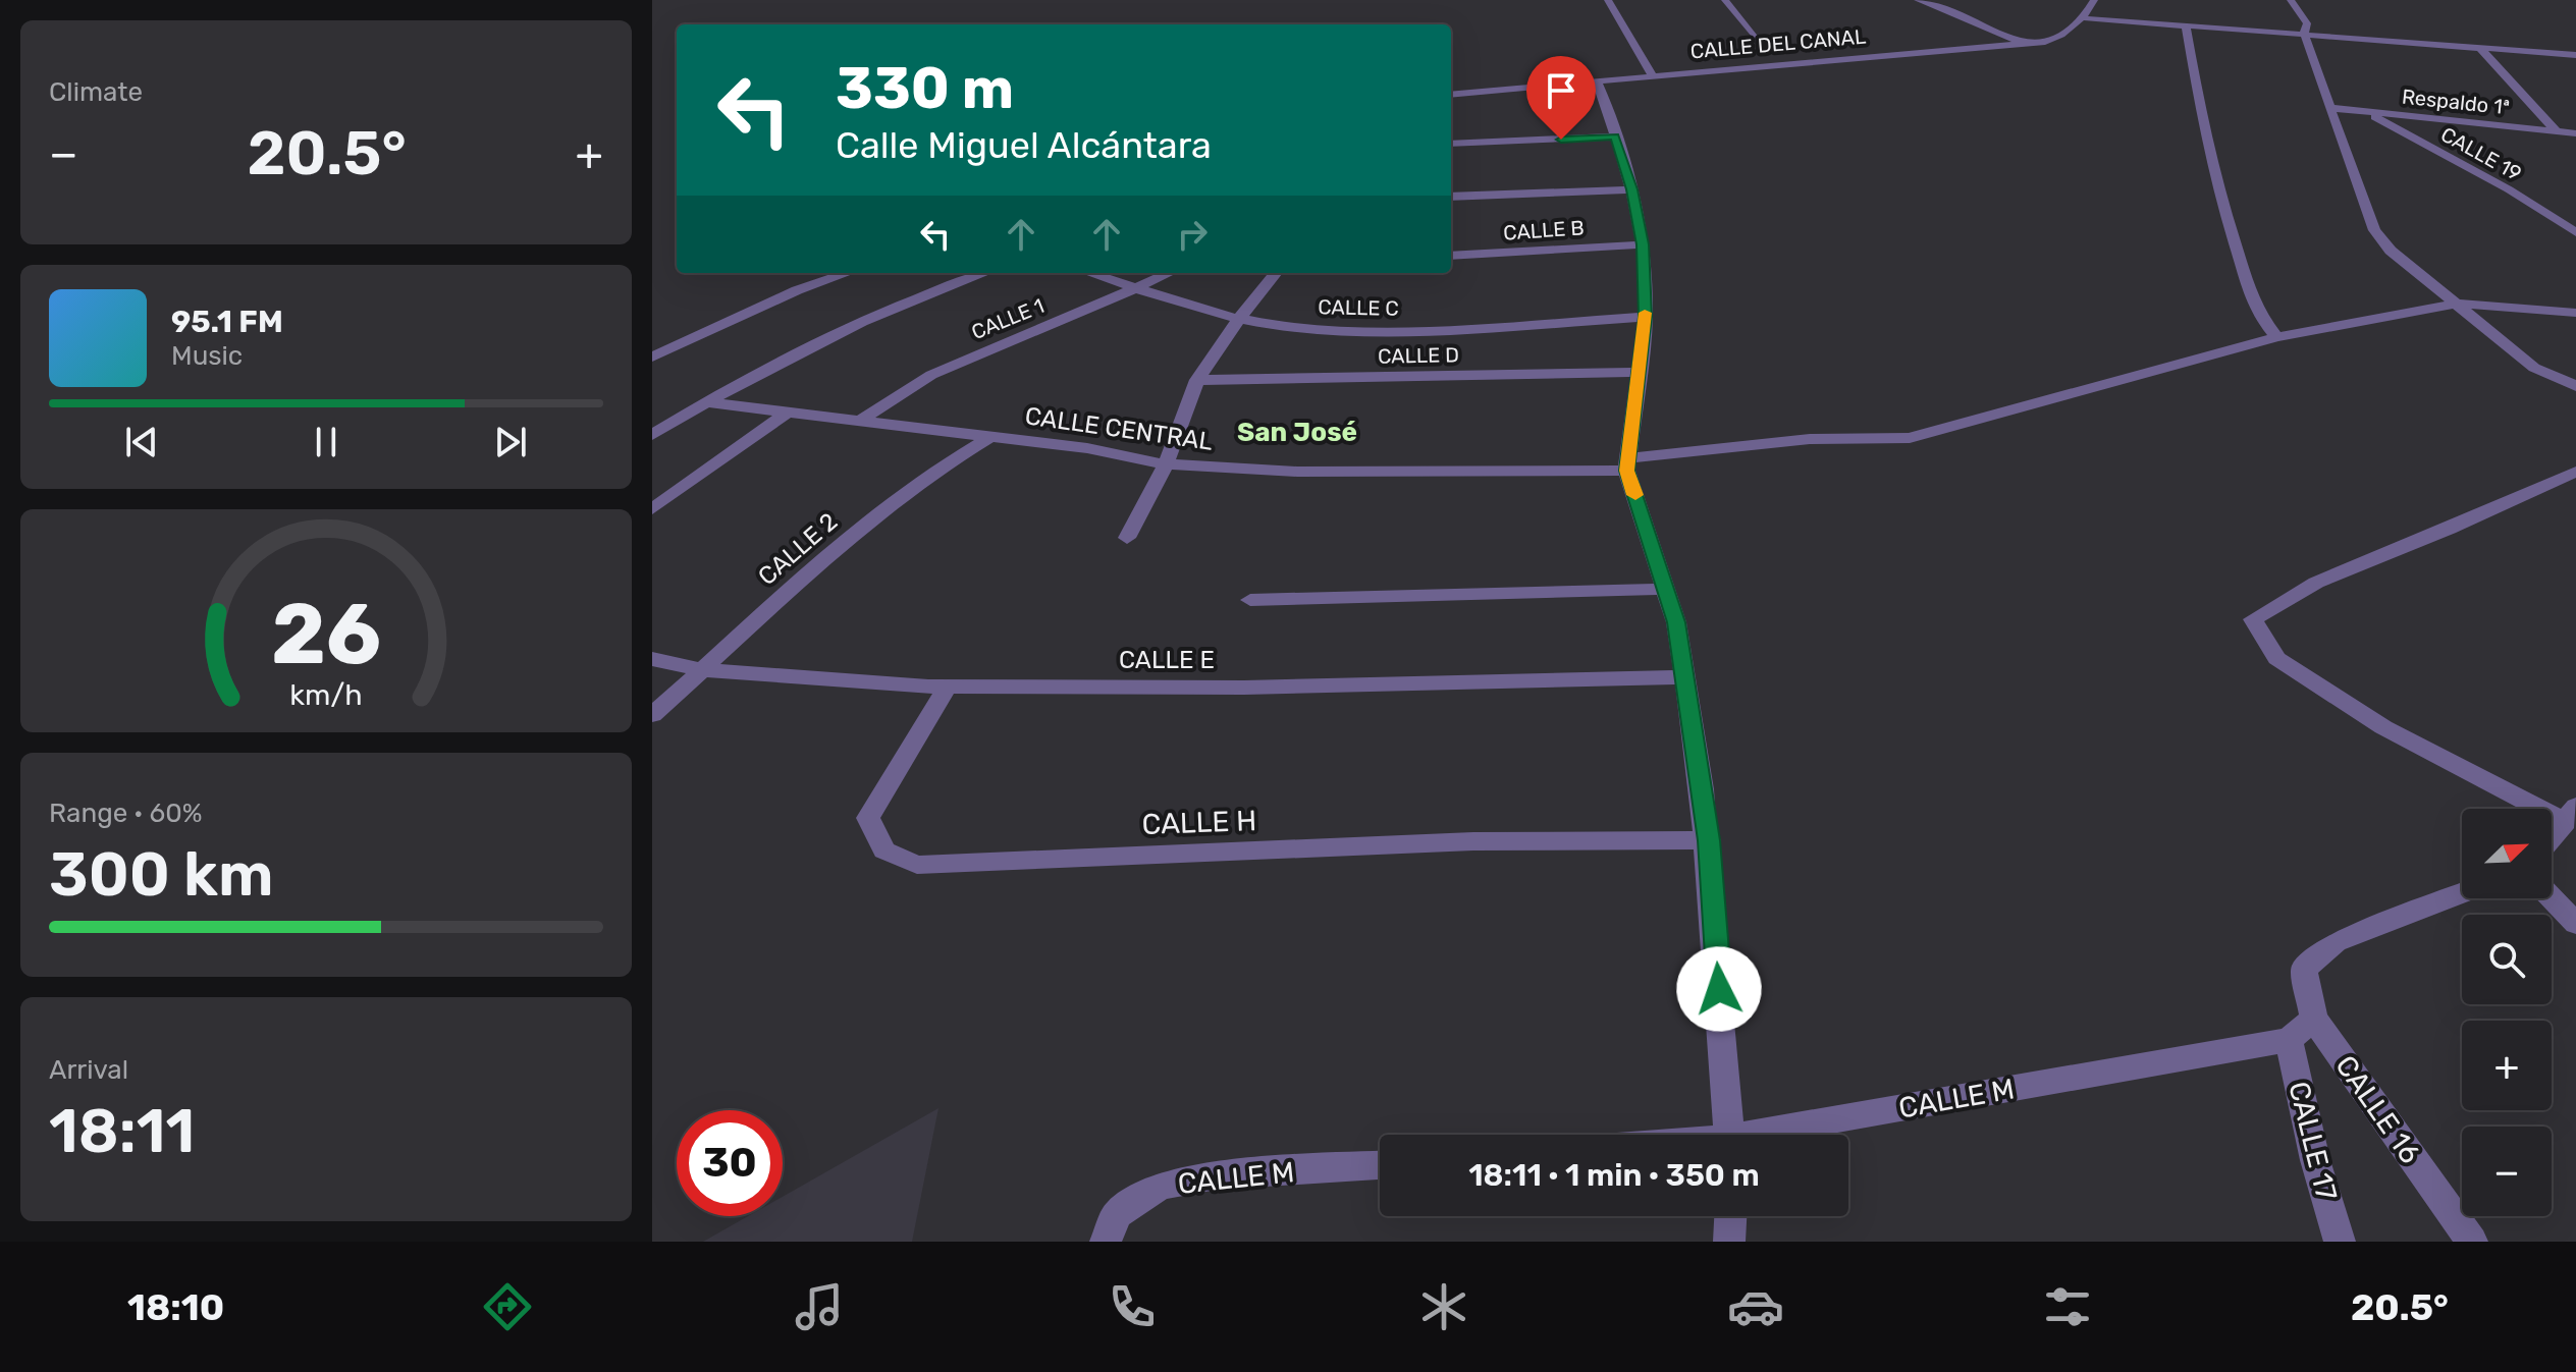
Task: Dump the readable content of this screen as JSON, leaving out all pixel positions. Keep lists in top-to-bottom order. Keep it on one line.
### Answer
{"streets":{"street":["CALLE DEL CANAL","Respaldo 1ª","CALLE 19","CALLE B","CALLE C","CALLE 1","CALLE D","CALLE CENTRAL","CALLE 2","CALLE E","CALLE H","CALLE M","CALLE 16","CALLE 17"]},"crossings":[["Respaldo 1ª","CALLE 19"],["CALLE C","CALLE 1"],["CALLE 1","CALLE CENTRAL"],["CALLE CENTRAL","CALLE 2"],["CALLE 2","CALLE E"],["CALLE E","CALLE H"],["CALLE M","CALLE 17"]],"districts":["San José"],"north":"top right","page":{"tile":["Climate",["Range · 60%","300 km"],["Arrival","18:11"]],"turn":["330 m","Calle Miguel Alcántara"],"heat":["−","20.5°","+"],"song":["95.1 FM","Music"],"map_buttons":["+","−"],"limit":"30","trip":"18:11 · 1 min · 350 m","tabs":["18:10","20.5°"],"gauge":["26","km/h"]}}
